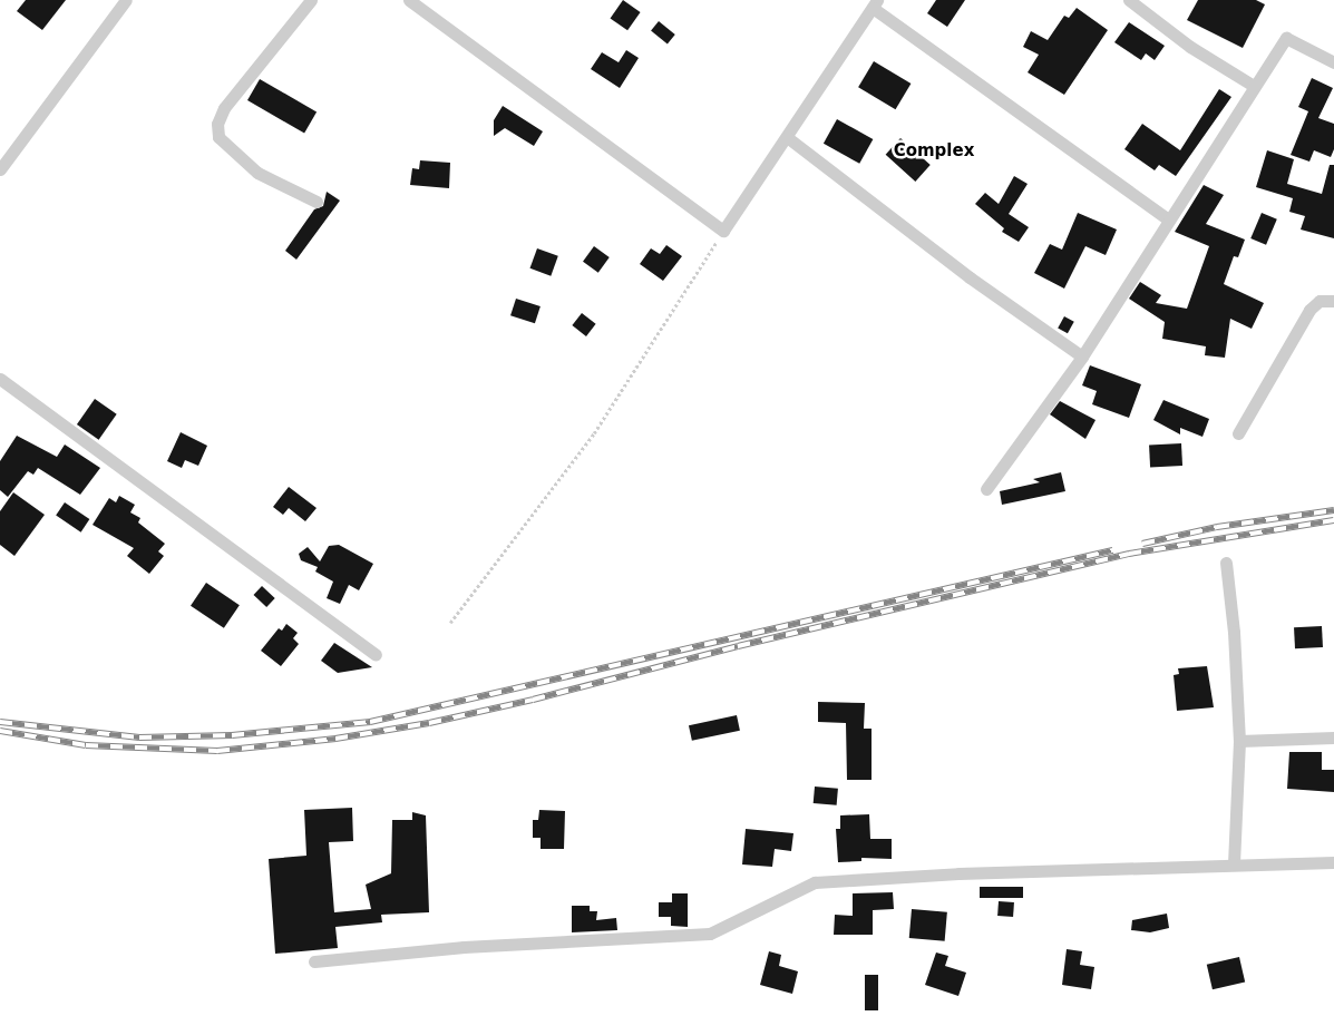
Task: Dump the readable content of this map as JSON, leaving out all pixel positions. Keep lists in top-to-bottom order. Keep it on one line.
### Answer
{"districts":["Complex"]}
